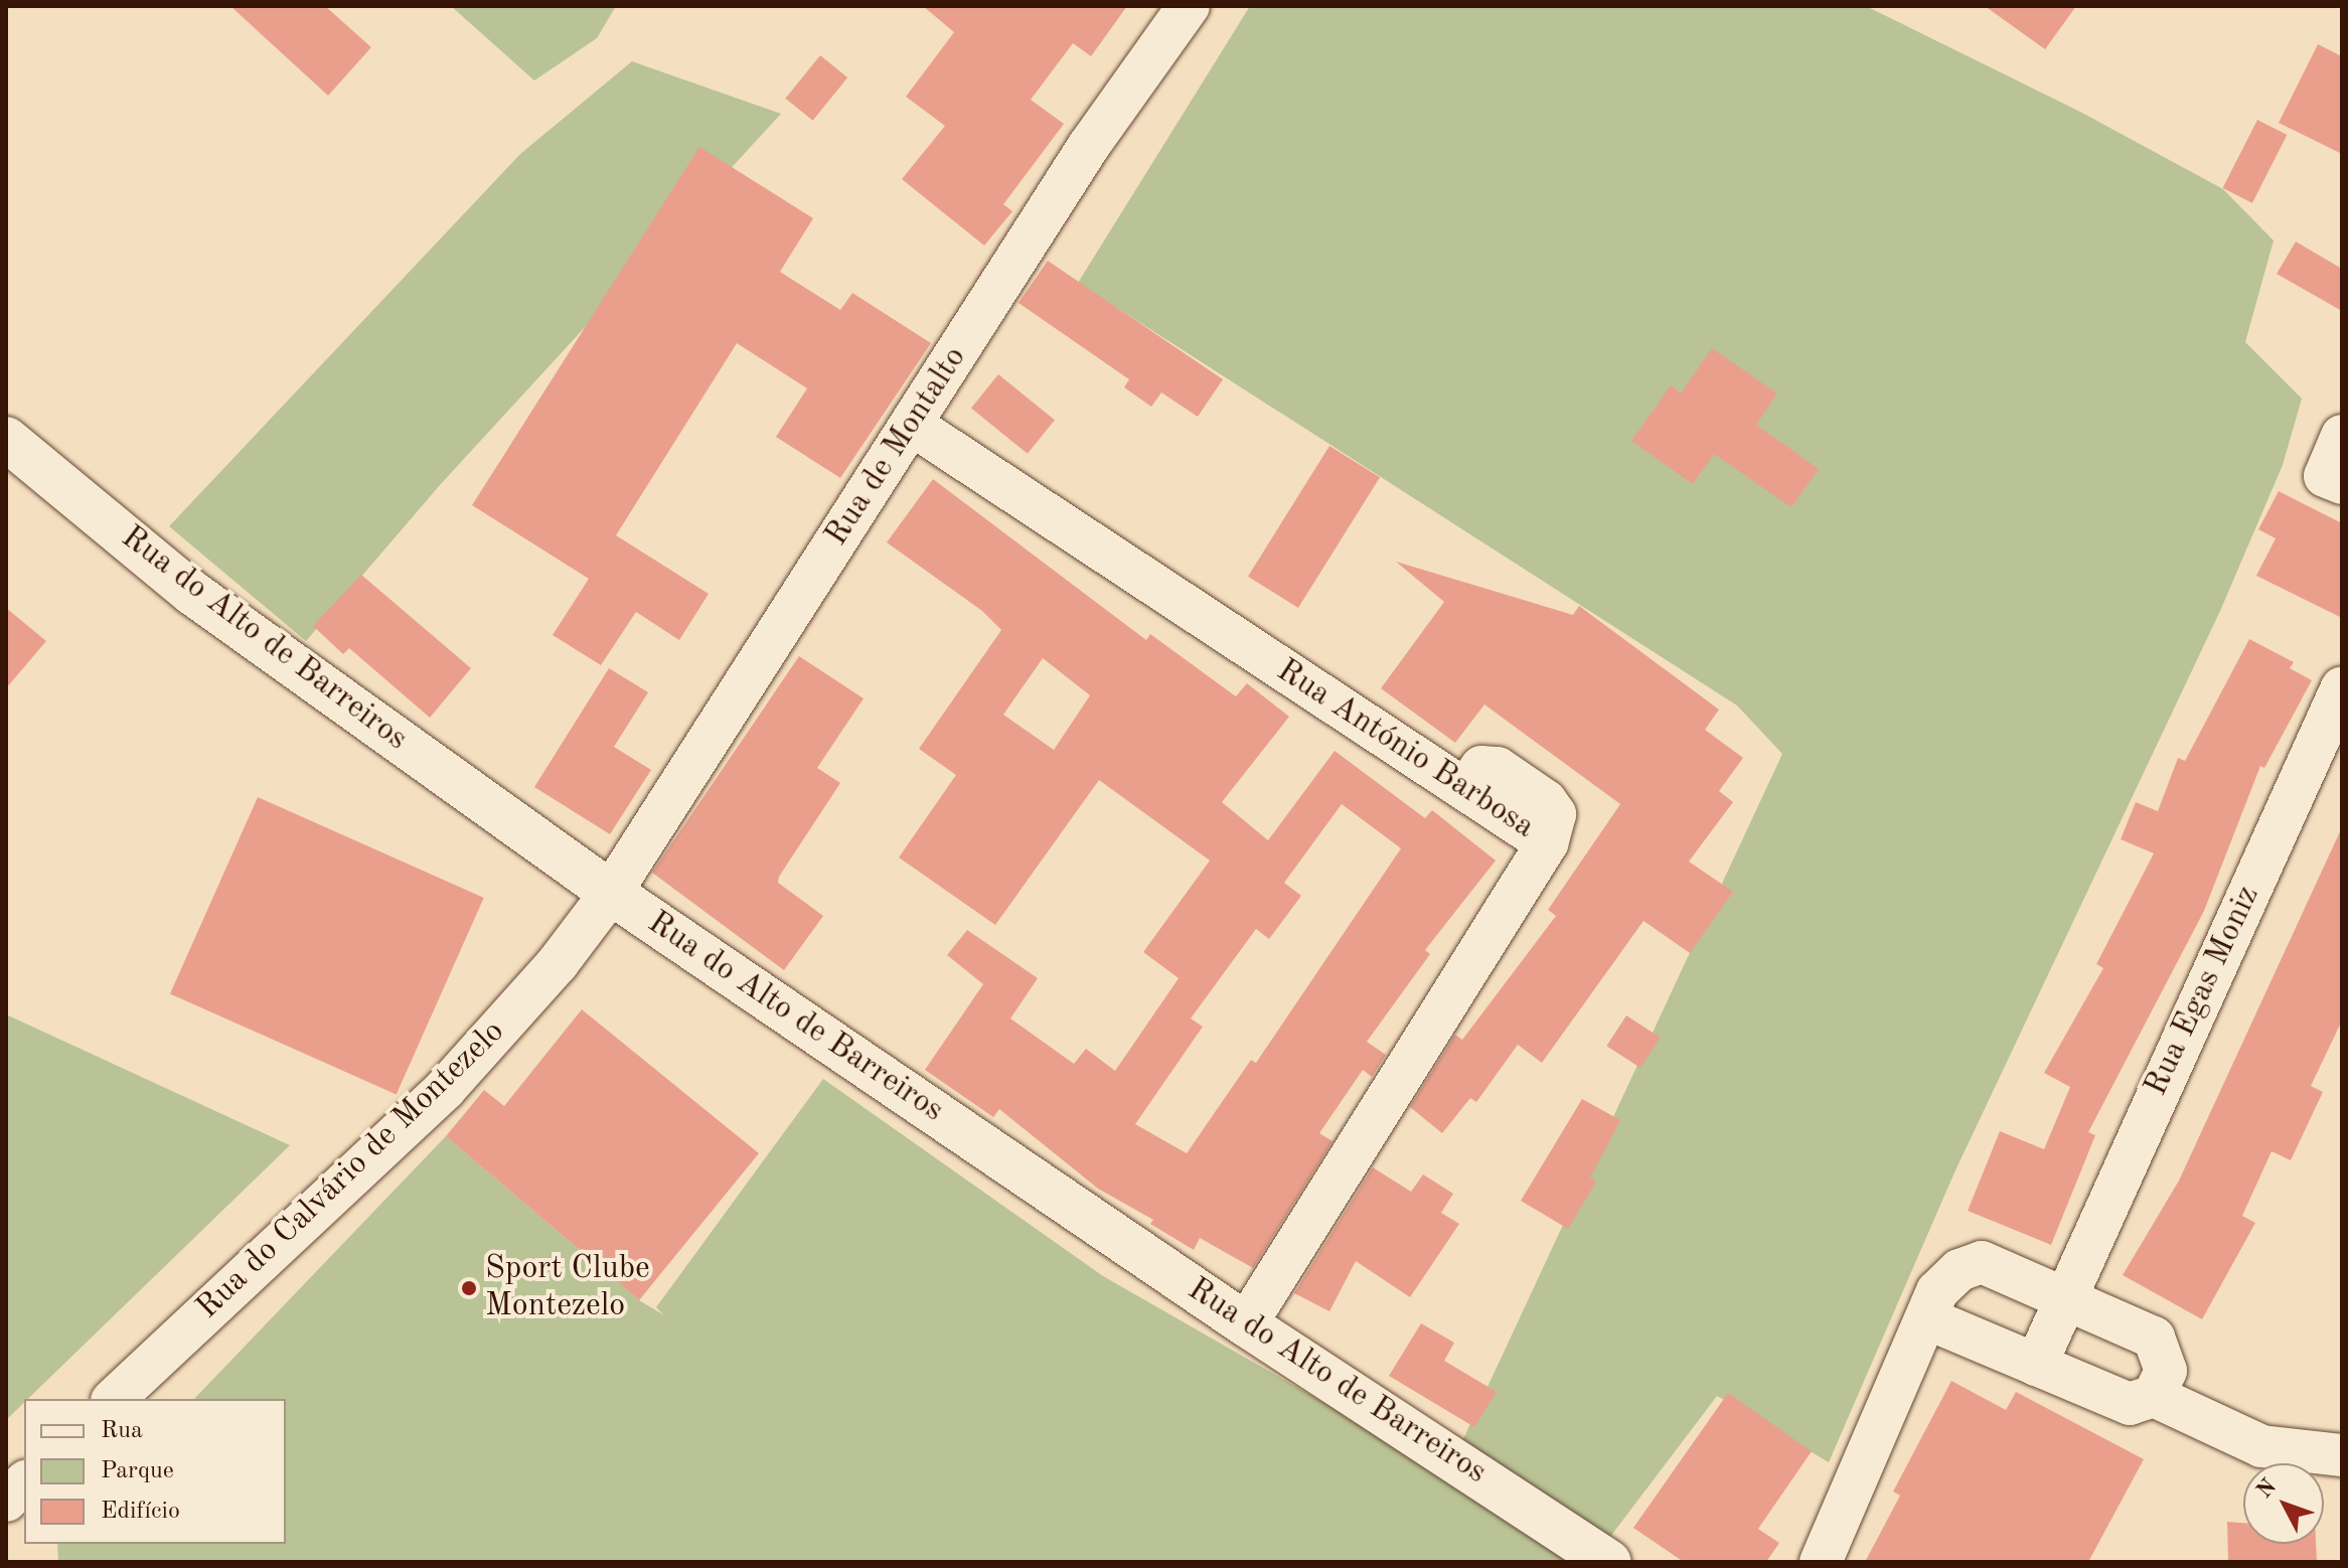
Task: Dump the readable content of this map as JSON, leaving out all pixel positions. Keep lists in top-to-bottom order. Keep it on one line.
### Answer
{"streets":{"street":["Rua de Montalto","Rua do Alto de Barreiros","Rua António Barbosa","Rua Egas Moniz","Rua do Calvário de Montezelo"]},"crossings":[["Rua de Montalto","Rua do Alto de Barreiros"],["Rua de Montalto","Rua António Barbosa"],["Rua de Montalto","Rua do Calvário de Montezelo"],["Rua do Alto de Barreiros","Rua António Barbosa"],["Rua do Alto de Barreiros","Rua do Calvário de Montezelo"]],"places":["Sport Clube Montezelo"],"legend":["Rua","Parque","Edifício"],"north":"top left"}
